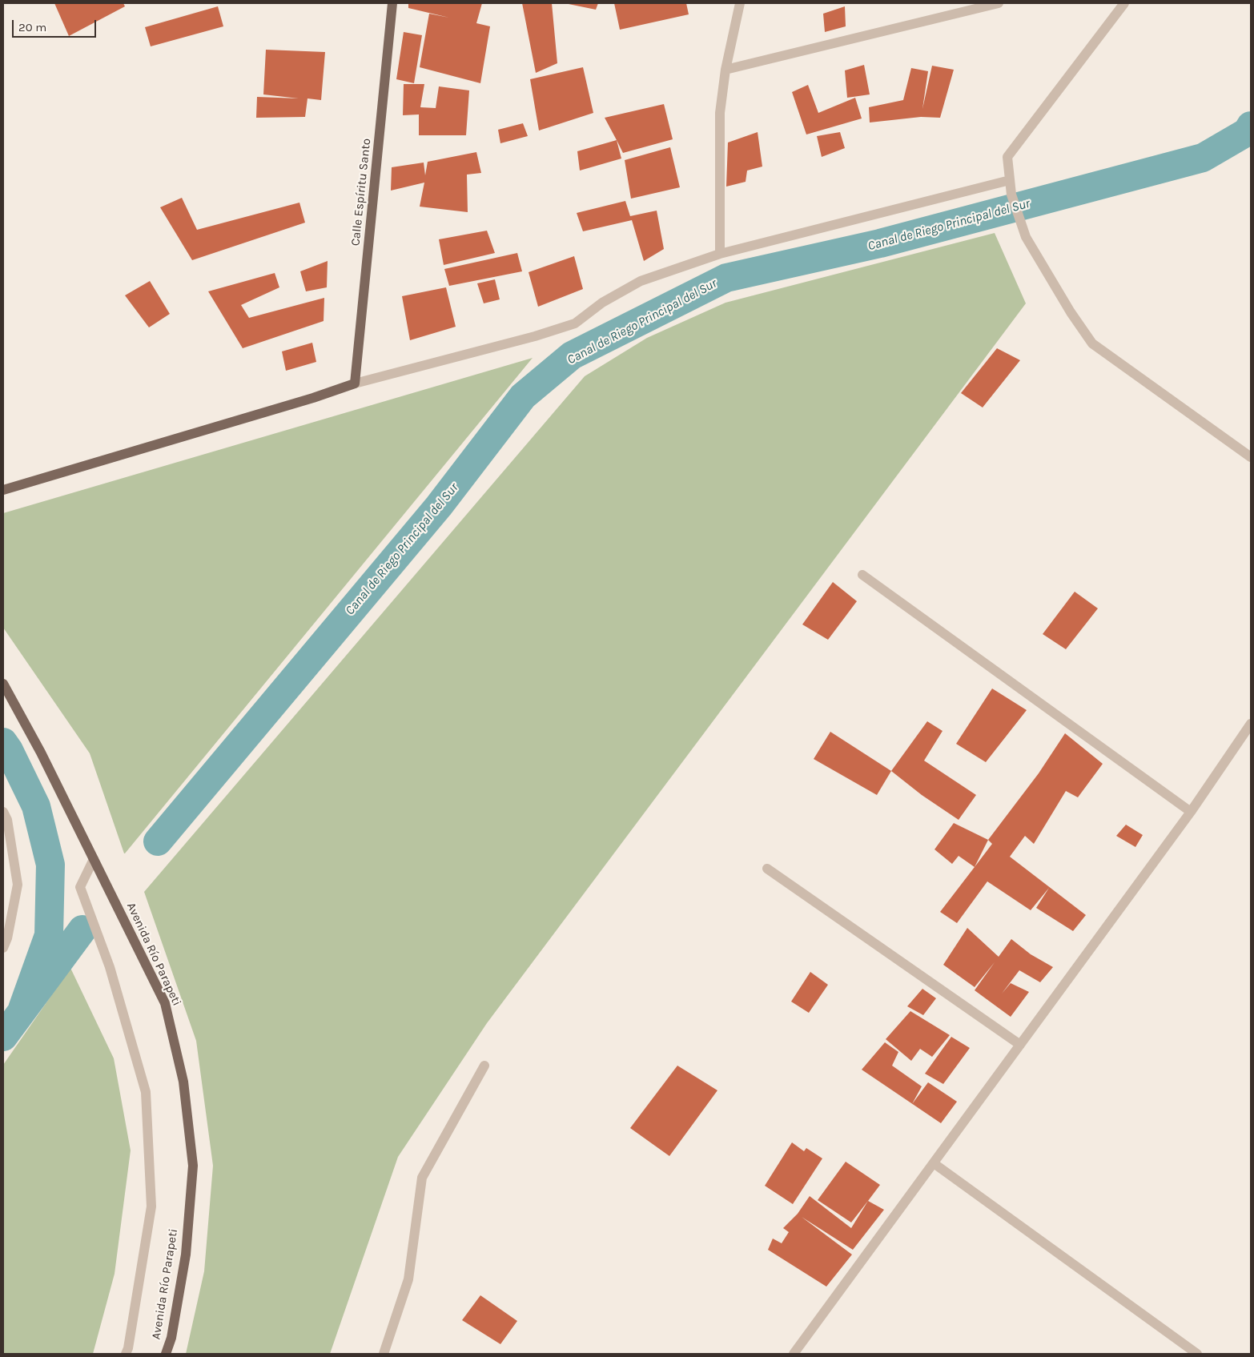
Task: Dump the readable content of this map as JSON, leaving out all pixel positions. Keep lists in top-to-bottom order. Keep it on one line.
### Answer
{"streets":{"main road":["Calle Espíritu Santo","Avenida Río Parapeti"]},"water":["Canal de Riego Principal del Sur"],"scale_bar":"20 m"}
